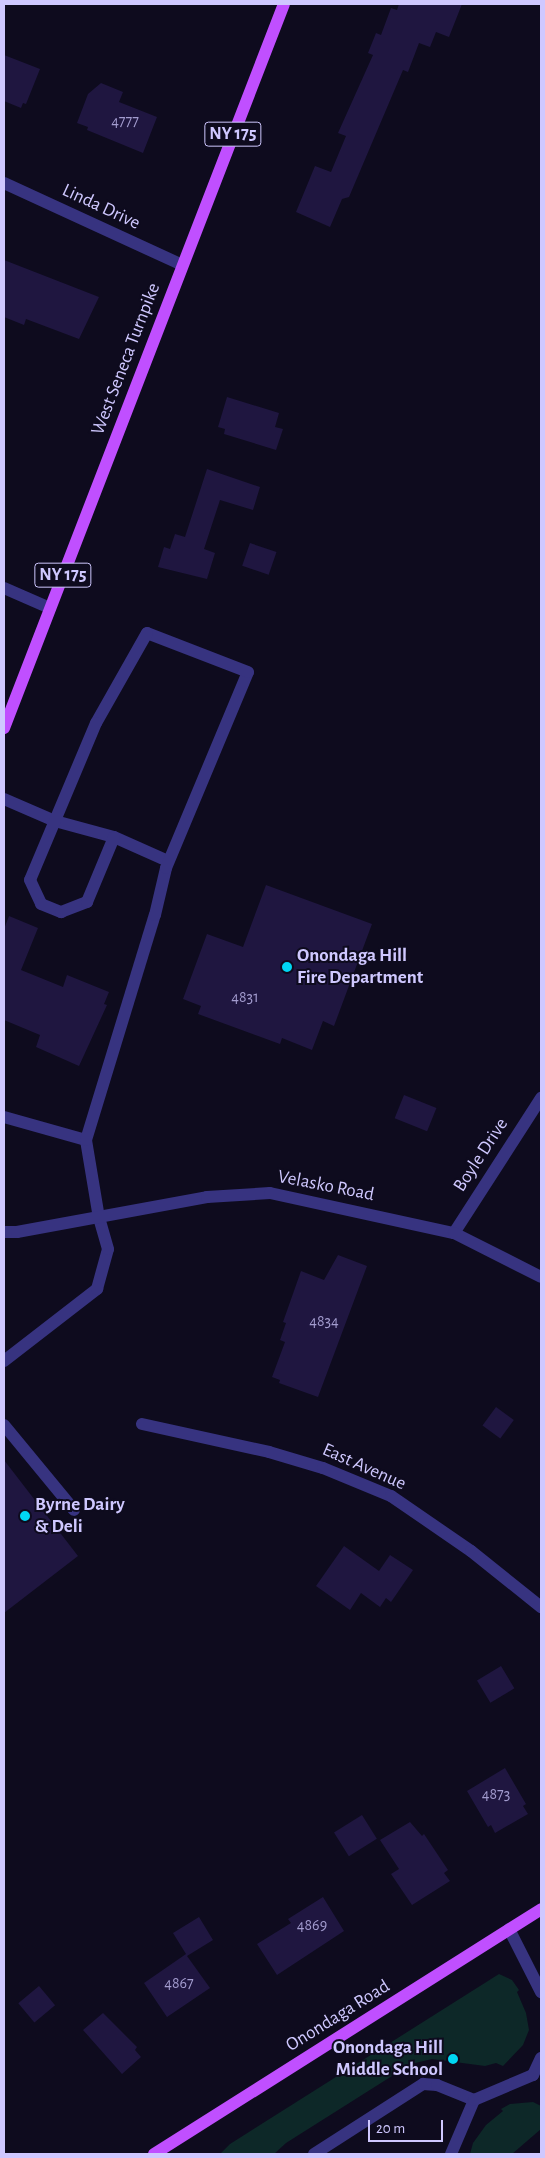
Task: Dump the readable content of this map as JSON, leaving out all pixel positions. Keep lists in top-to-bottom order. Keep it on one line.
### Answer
{"streets":{"main road":["NY 175","West Seneca Turnpike","Onondaga Road"],"street":["Linda Drive","Boyle Drive","Velasko Road","East Avenue"]},"crossings":[["Linda Drive","West Seneca Turnpike"],["Boyle Drive","Velasko Road"]],"places":["Onondaga Hill Fire Department","Byrne Dairy & Deli","Onondaga Hill Middle School"],"house_numbers":["4777","4831","4834","4873","4869","4867"],"scale_bar":"20 m"}
